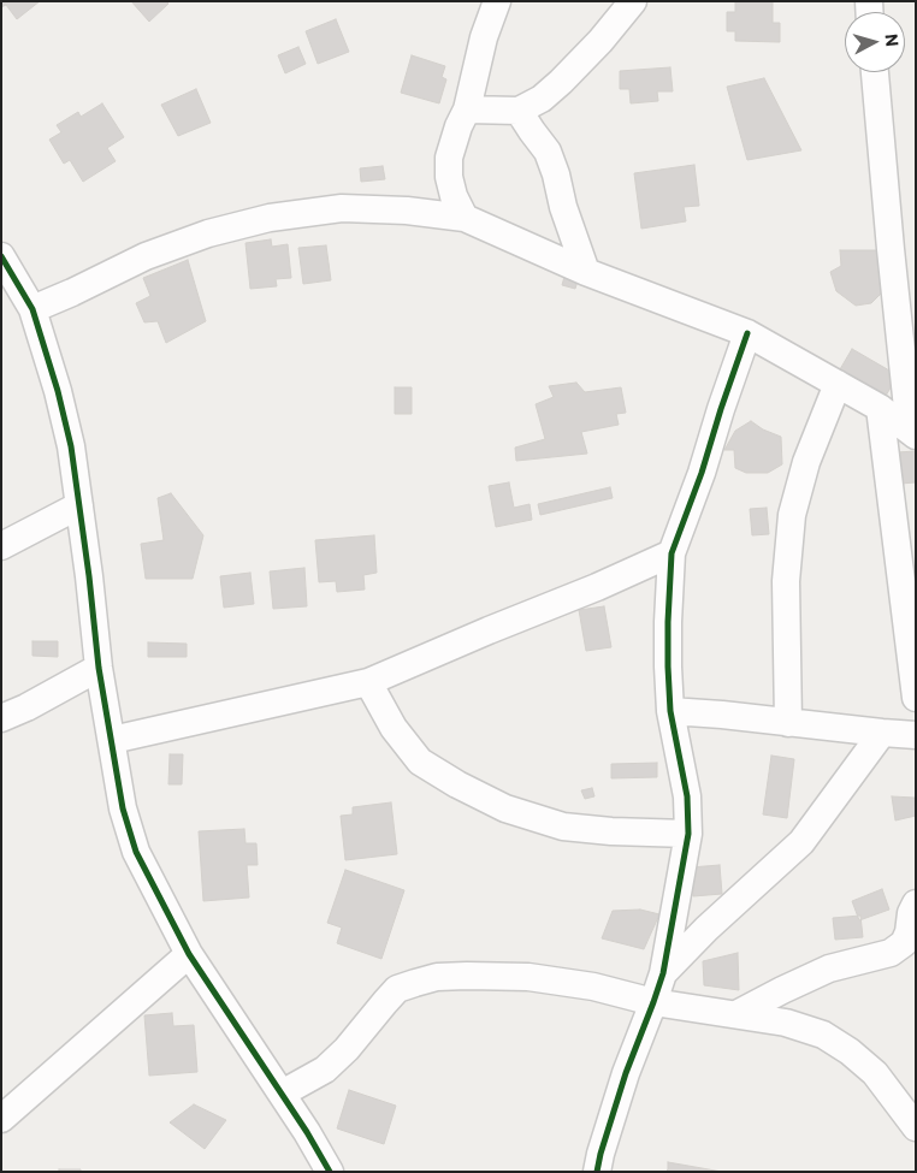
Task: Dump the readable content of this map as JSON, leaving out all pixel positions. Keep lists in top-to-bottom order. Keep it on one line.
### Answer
{"north":"right"}
